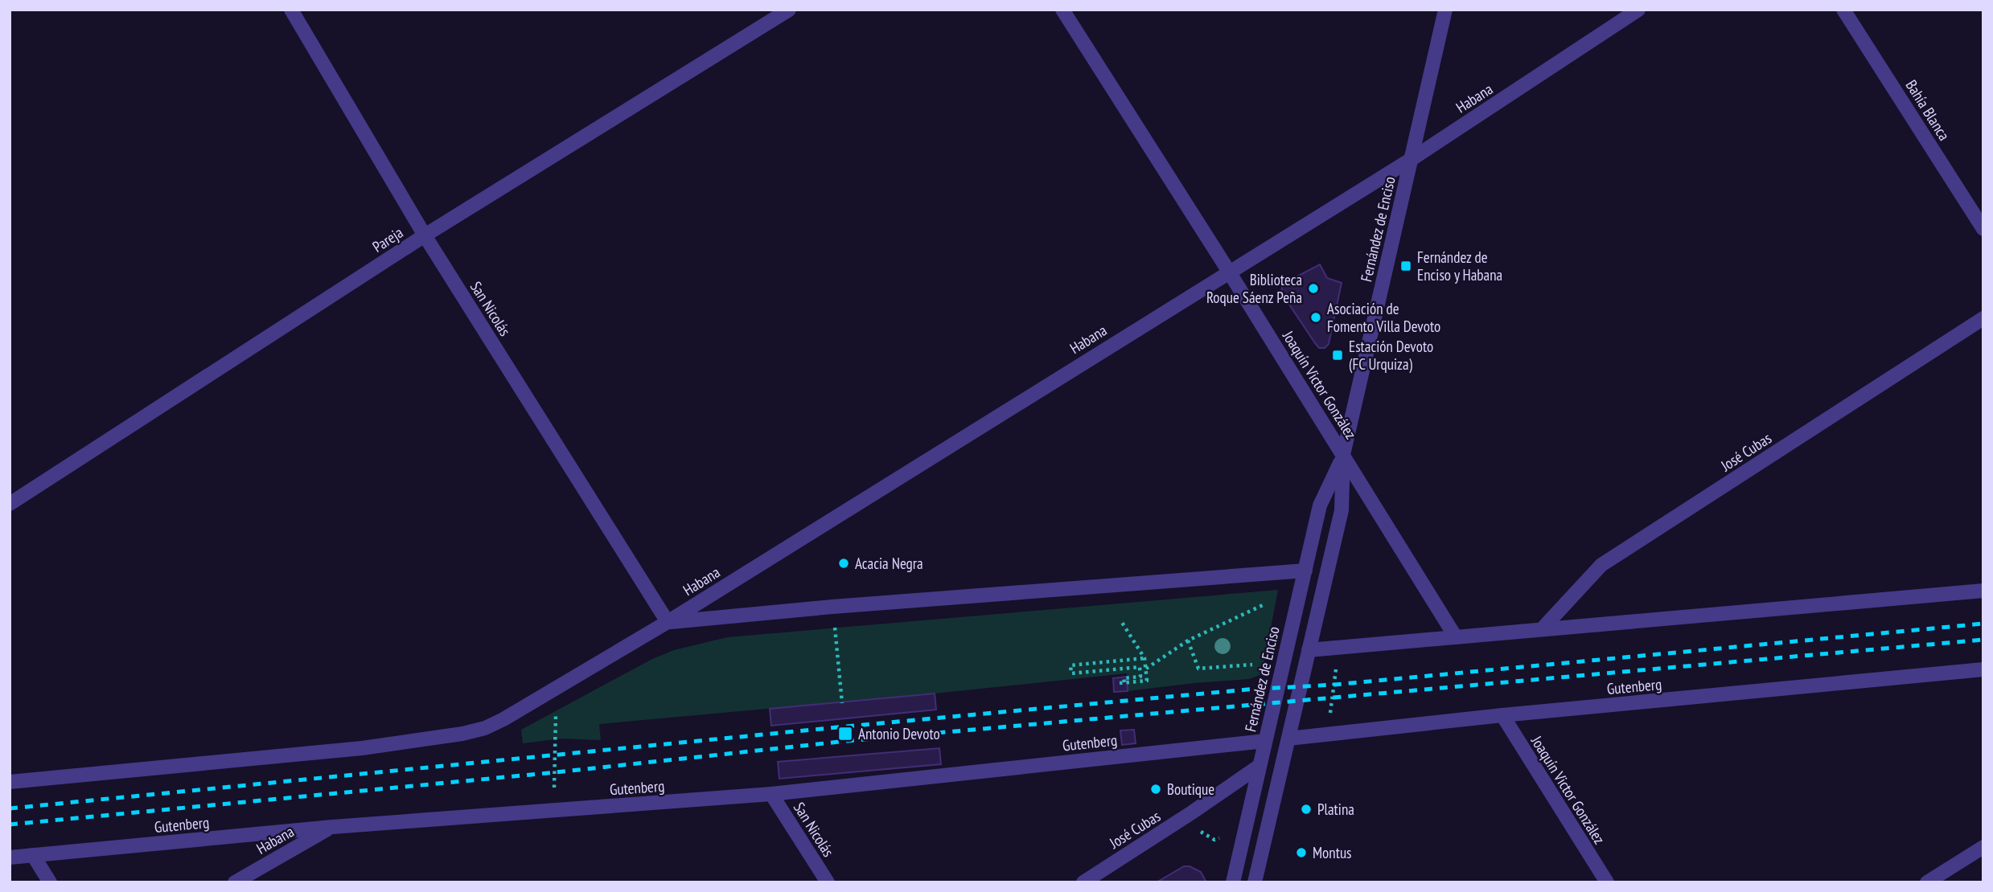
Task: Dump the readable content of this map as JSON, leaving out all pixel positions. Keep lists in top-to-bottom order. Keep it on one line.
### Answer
{"streets":{"street":["Habana","Bahía Blanca","Fernández de Enciso","Pareja","San Nicolás","Joaquín Victor González","José Cubas","Gutenberg"]},"crossings":[["Habana","Fernández de Enciso"],["Habana","San Nicolás"],["Habana","Joaquín Victor González"],["Habana","Gutenberg"],["Fernández de Enciso","Joaquín Victor González"],["Fernández de Enciso","José Cubas"],["Fernández de Enciso","Gutenberg"],["Pareja","San Nicolás"],["San Nicolás","Gutenberg"],["Joaquín Victor González","Gutenberg"]],"places":{"transit":["Fernández de Enciso y Habana","Estación Devoto (FC Urquiza)","Antonio Devoto"],"other":["Biblioteca Roque Sáenz Peña","Asociación de Fomento Villa Devoto","Acacia Negra","Boutique","Platina","Montus"]}}
